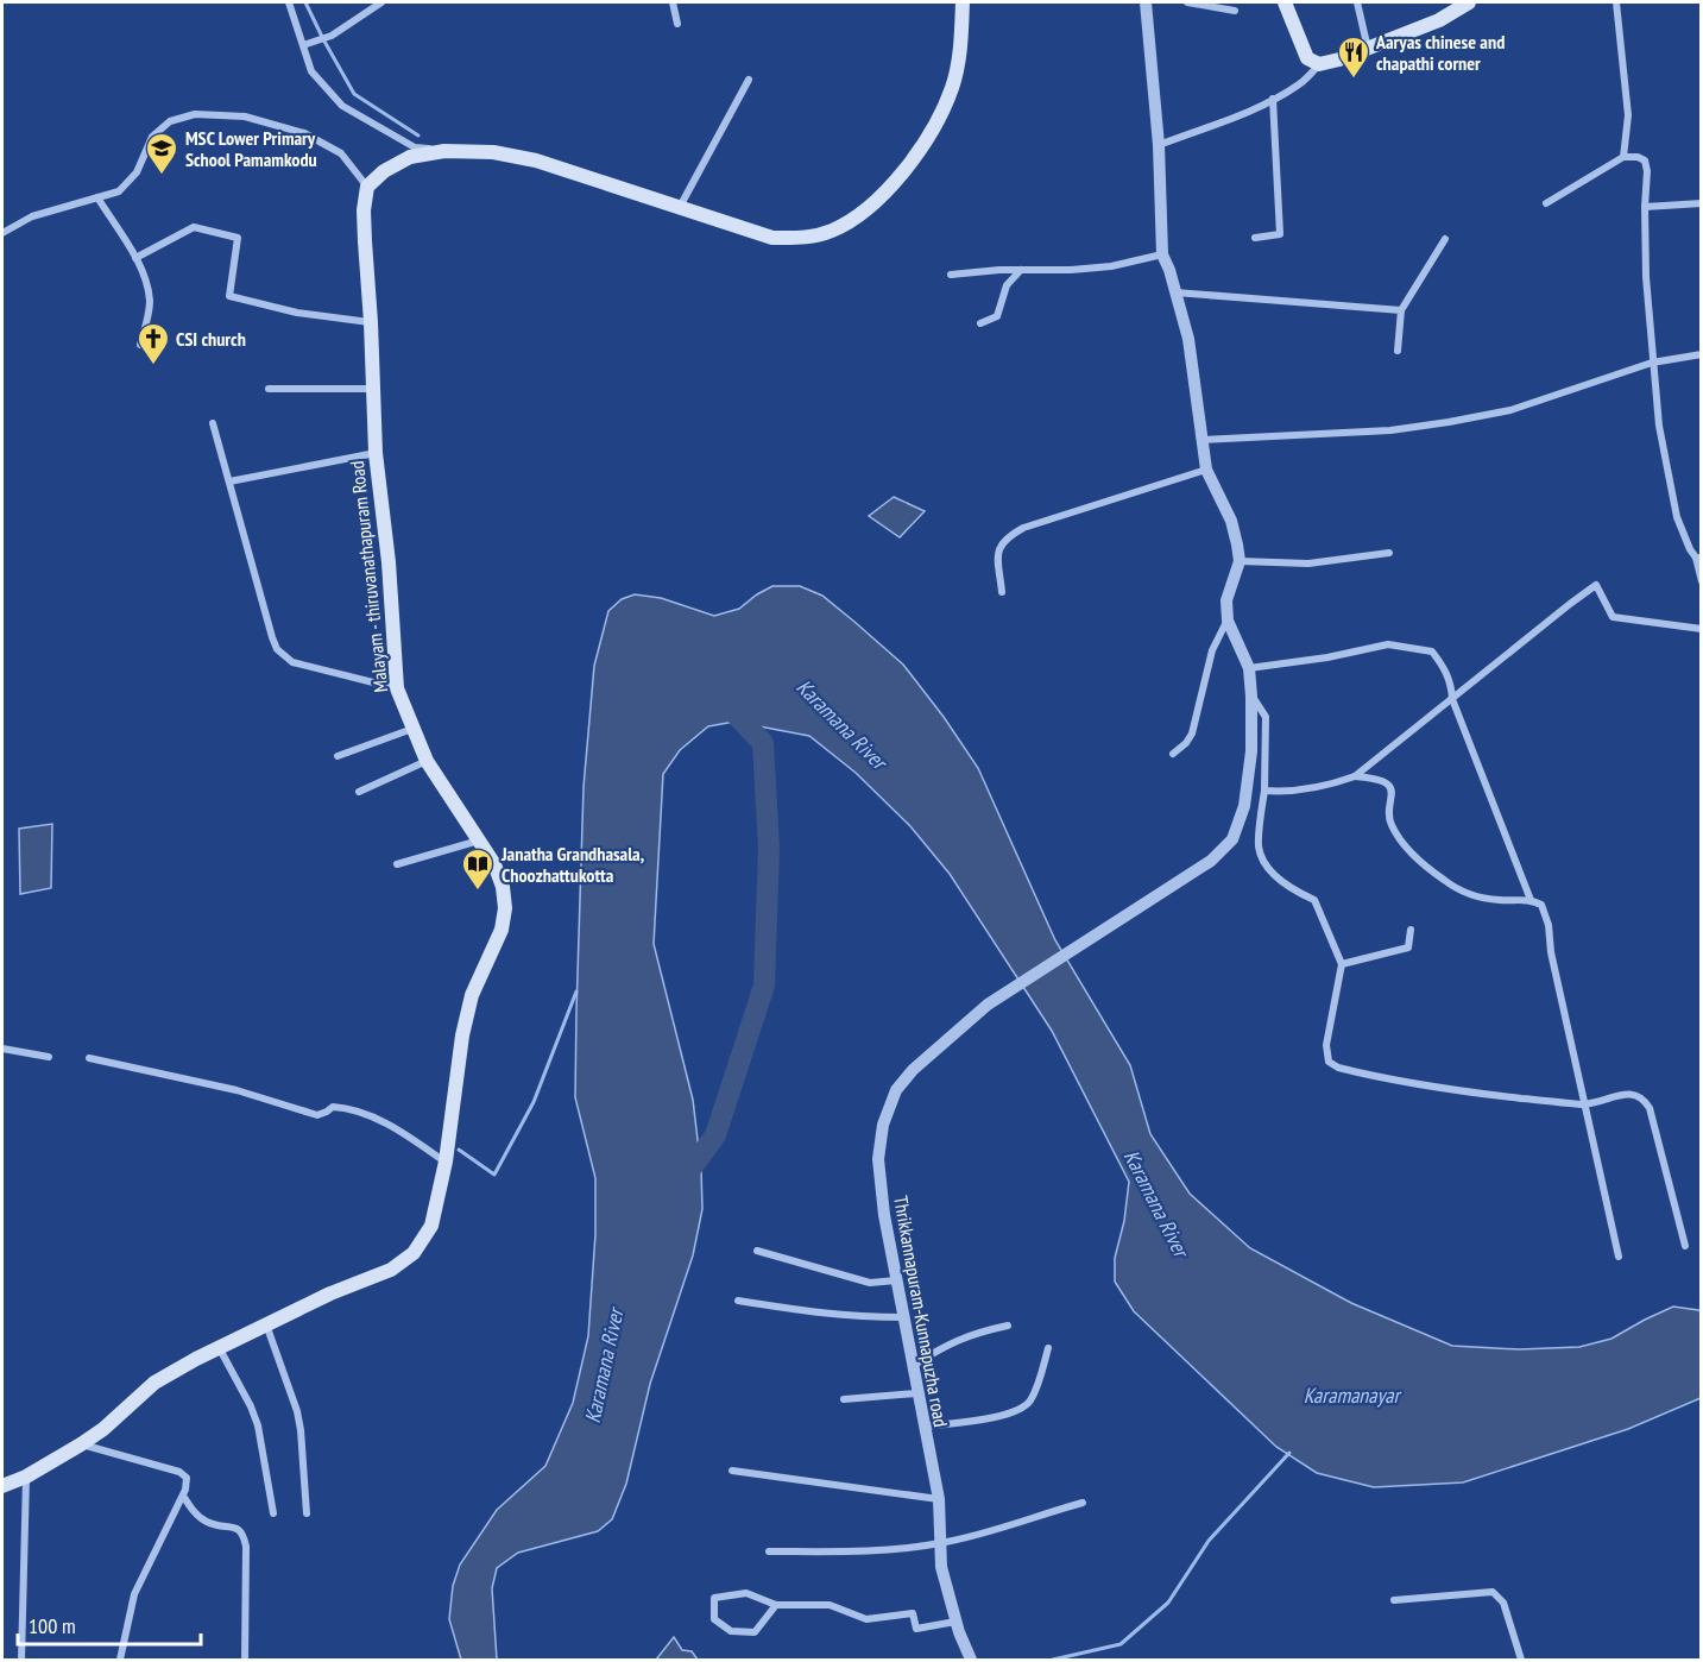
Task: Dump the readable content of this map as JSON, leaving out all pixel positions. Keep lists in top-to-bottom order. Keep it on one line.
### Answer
{"streets":{"main road":["Malayam - thiruvanathapuram Road"],"street":["Thrikkannapuram-Kunnapuzha road"]},"water":["Karamana River","Karamanayar"],"places":{"restaurant":["Aaryas chinese and chapathi corner"],"school or university":["MSC Lower Primary School Pamamkodu"],"church":["CSI church"],"library":["Janatha Grandhasala, Choozhattukotta"]},"scale_bar":"100 m"}
